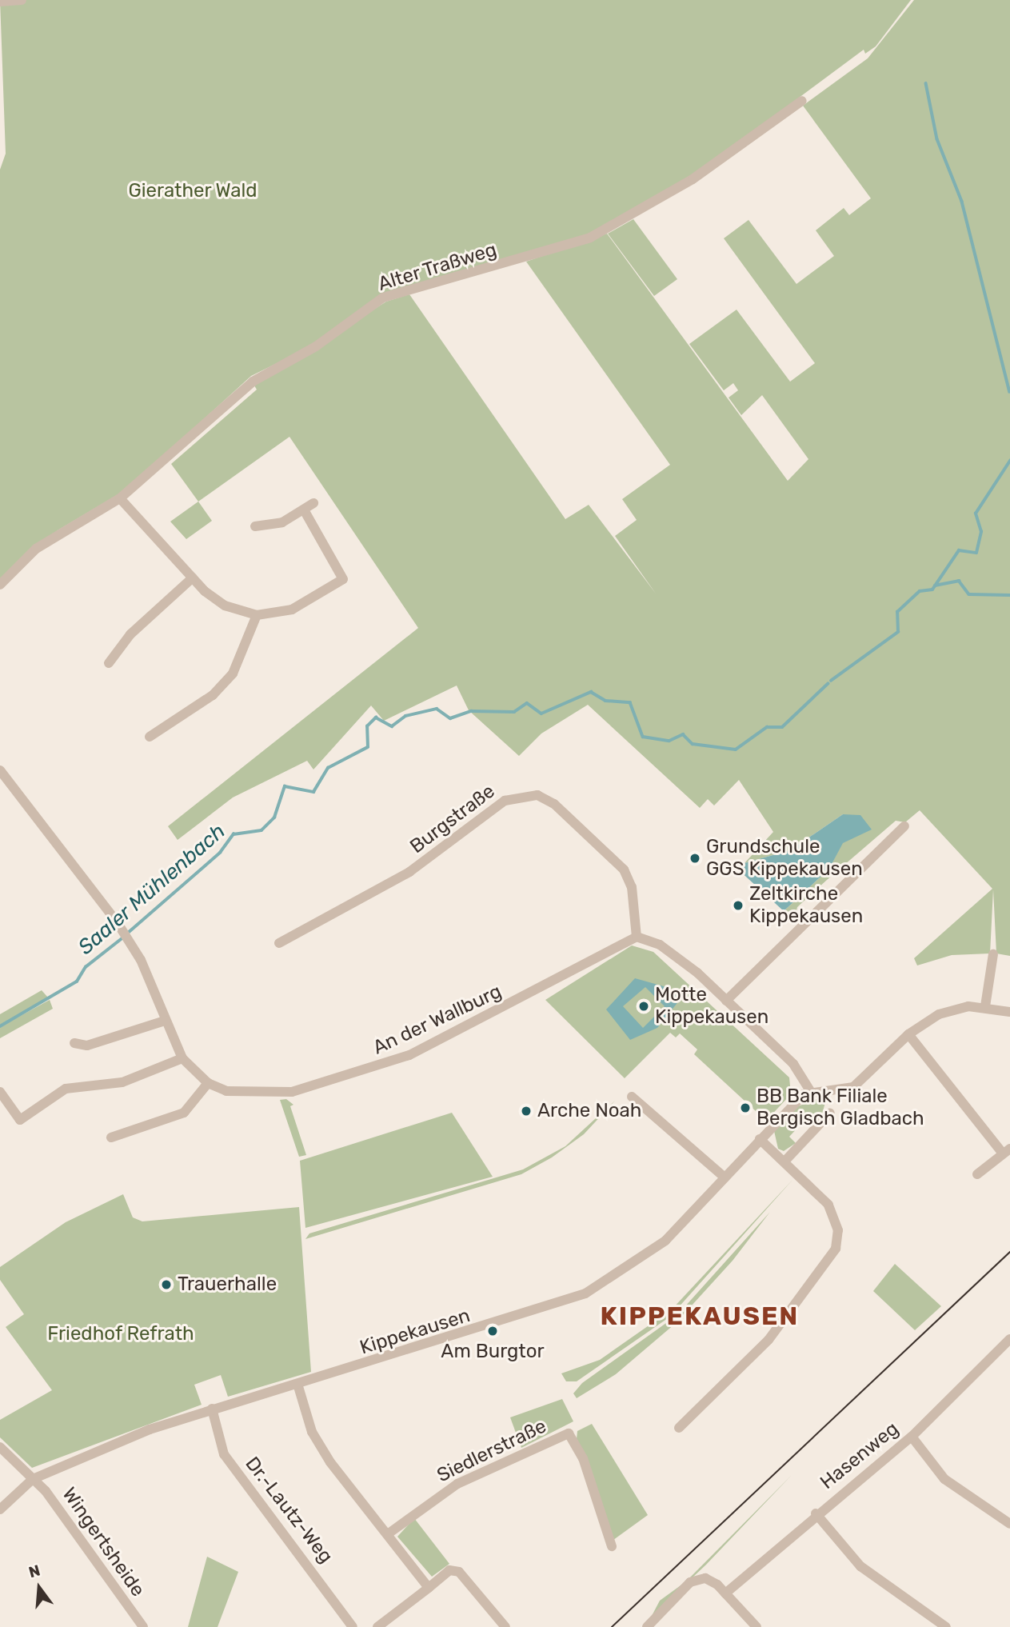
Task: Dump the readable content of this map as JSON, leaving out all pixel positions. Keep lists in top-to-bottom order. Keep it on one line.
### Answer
{"streets":{"street":["Alter Traßweg","Burgstraße","An der Wallburg","Kippekausen","Siedlerstraße","Hasenweg","Dr.-Lautz-Weg","Wingertsheide"]},"crossings":[["Burgstraße","An der Wallburg"],["Kippekausen","Dr.-Lautz-Weg"],["Kippekausen","Wingertsheide"]],"districts":["KIPPEKAUSEN"],"water":["Saaler Mühlenbach"],"parks":["Gierather Wald","Friedhof Refrath"],"places":["Grundschule GGS Kippekausen","Zeltkirche Kippekausen","Motte Kippekausen","BB Bank Filiale Bergisch Gladbach","Arche Noah","Trauerhalle","Am Burgtor"],"north":"top"}
